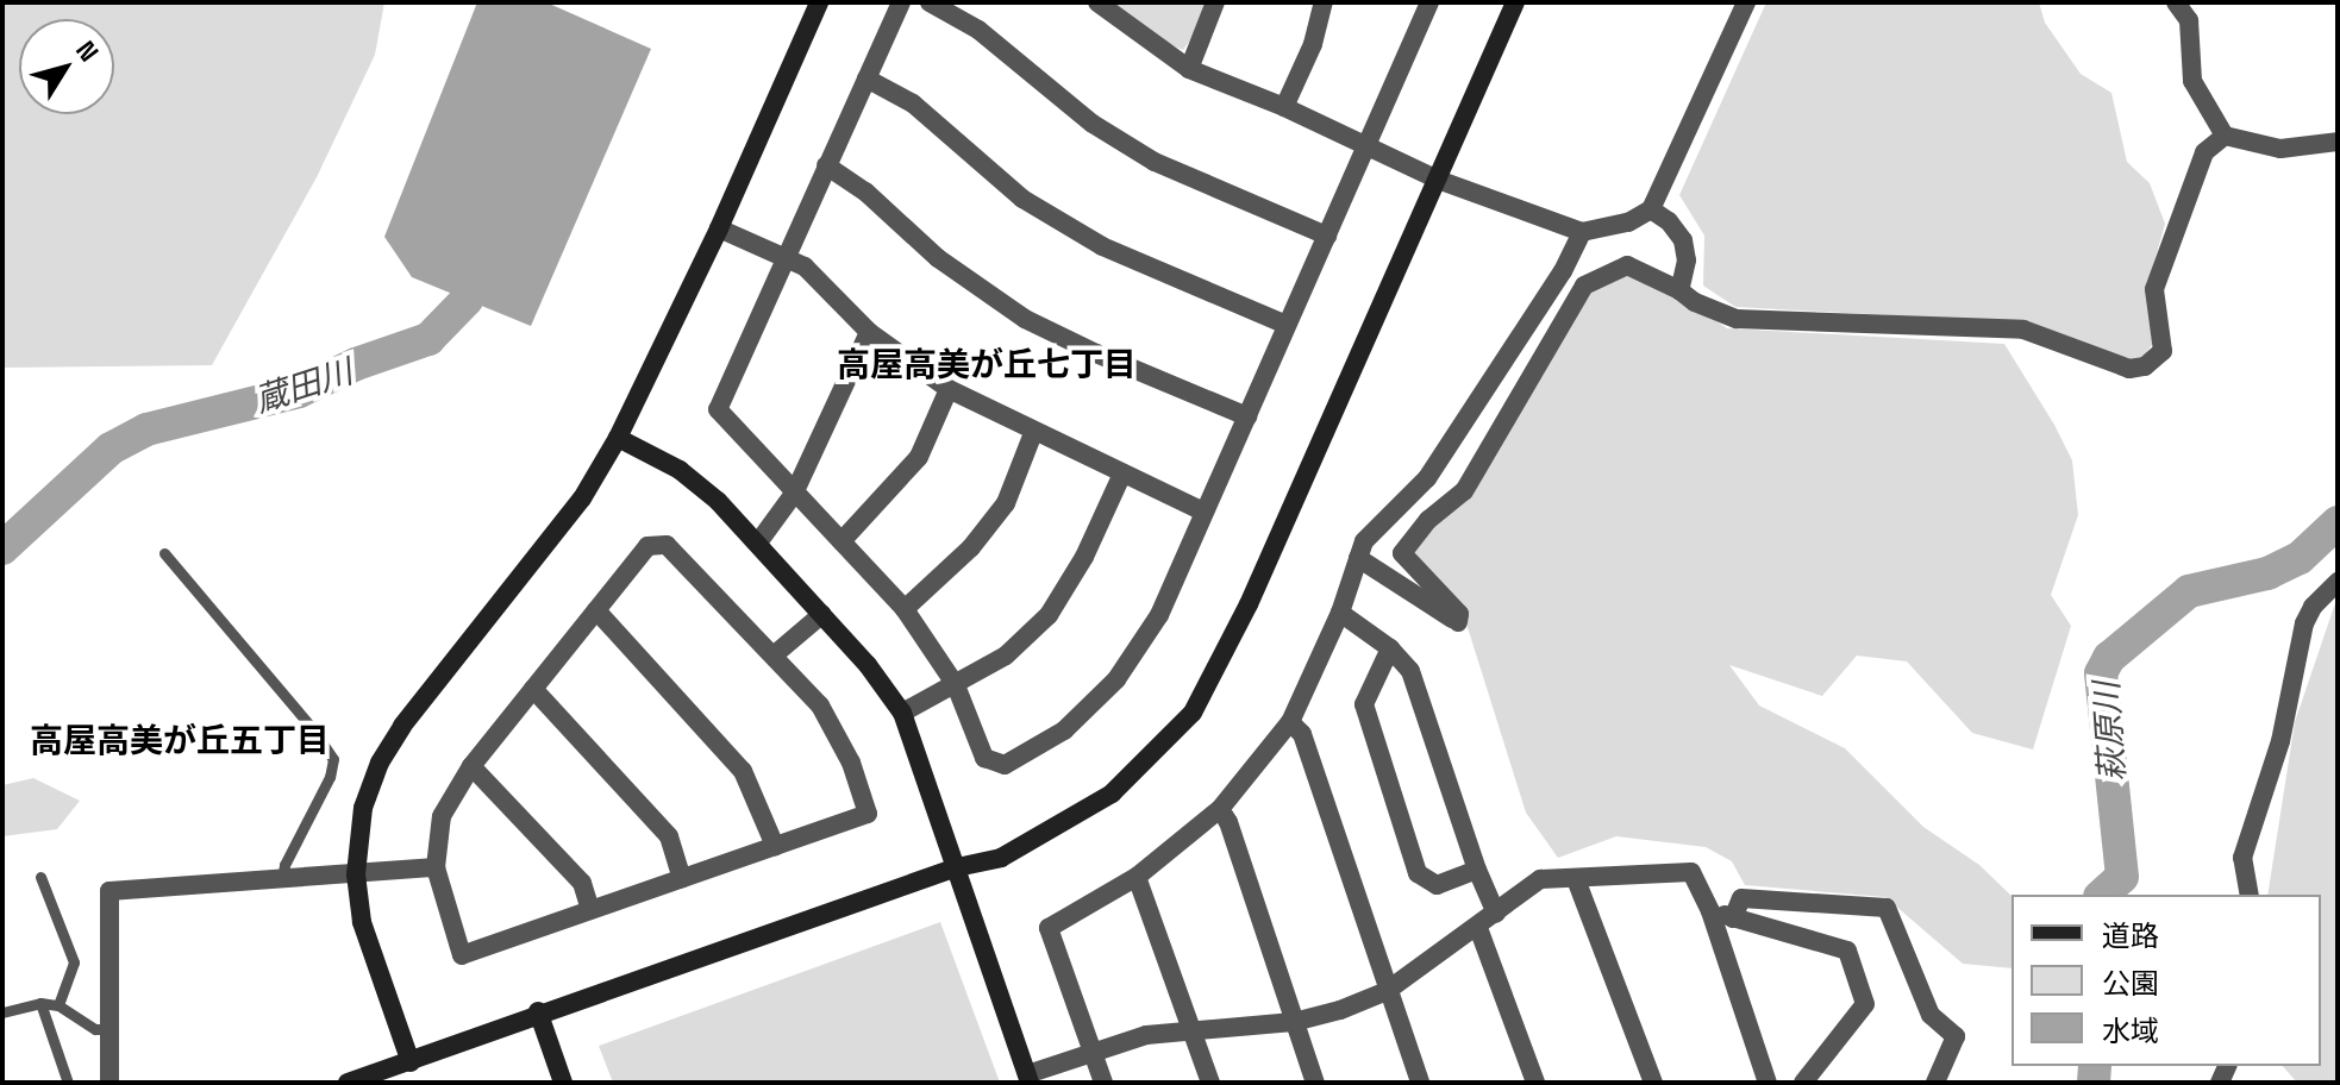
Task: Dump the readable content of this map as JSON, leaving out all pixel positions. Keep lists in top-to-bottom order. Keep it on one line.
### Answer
{"districts":["高屋高美が丘七丁目","高屋高美が丘五丁目"],"water":["蔵田川","萩原川"],"legend":["道路","公園","水域"],"north":"top right"}
